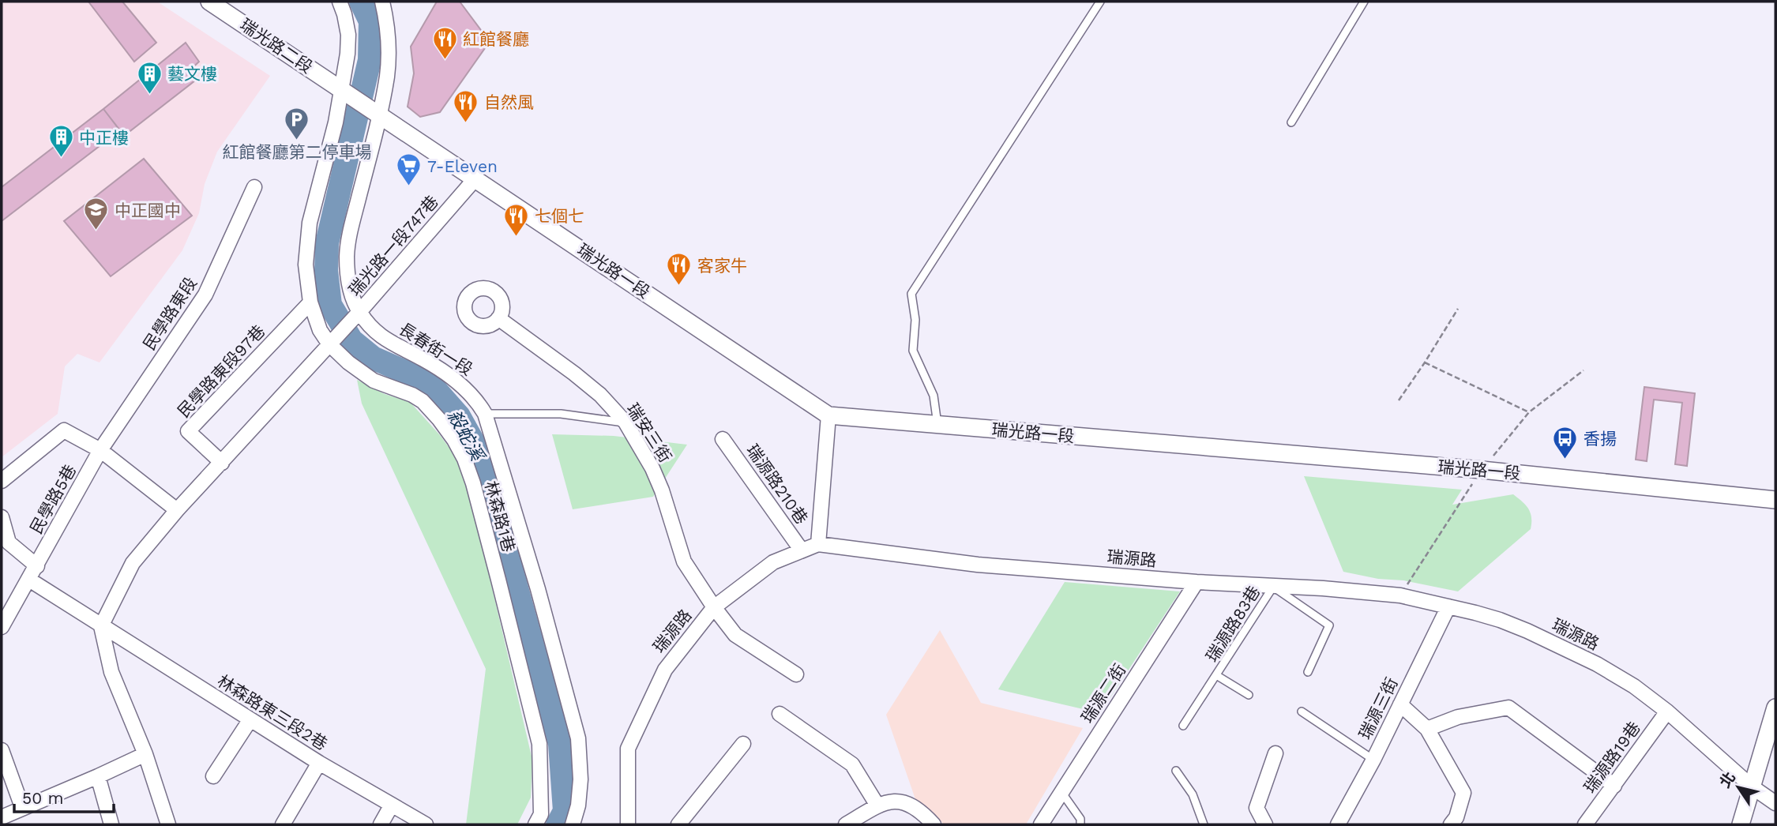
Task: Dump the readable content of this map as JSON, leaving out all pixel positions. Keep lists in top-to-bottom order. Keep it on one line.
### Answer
{"streets":{"street":["瑞光路二段","瑞光路一段747巷","瑞光路一段","民學路東段","長春街一段","民學路東段97巷","瑞安三街","瑞源路210巷","民學路5巷","林森路1巷","瑞源路","瑞源二街","瑞源三街","林森路東三段2巷","瑞源路19巷"],"lane":["瑞源路83巷"]},"crossings":[["瑞光路二段","瑞光路一段"],["瑞光路二段","長春街一段"],["瑞光路二段","林森路1巷"],["瑞光路一段747巷","瑞光路一段"],["瑞光路一段747巷","長春街一段"],["瑞光路一段747巷","林森路1巷"],["瑞光路一段","長春街一段"],["民學路東段","民學路5巷"],["民學路東段97巷","林森路1巷"],["瑞安三街","瑞源路"],["瑞源路210巷","瑞源路"],["民學路5巷","林森路東三段2巷"],["瑞源路","瑞源路83巷"],["瑞源路","瑞源二街"],["瑞源路","瑞源三街"],["瑞源路","瑞源路19巷"]],"water":["殺蛇溪"],"places":{"restaurant":["紅館餐廳","自然風","七個七","客家牛"],"building":["藝文樓","中正樓"],"parking":["紅館餐廳第二停車場"],"supermarket":["7-Eleven"],"school or university":["中正國中"],"bus stop":["香揚"]},"scale_bar":"50 m","north":"top left"}
